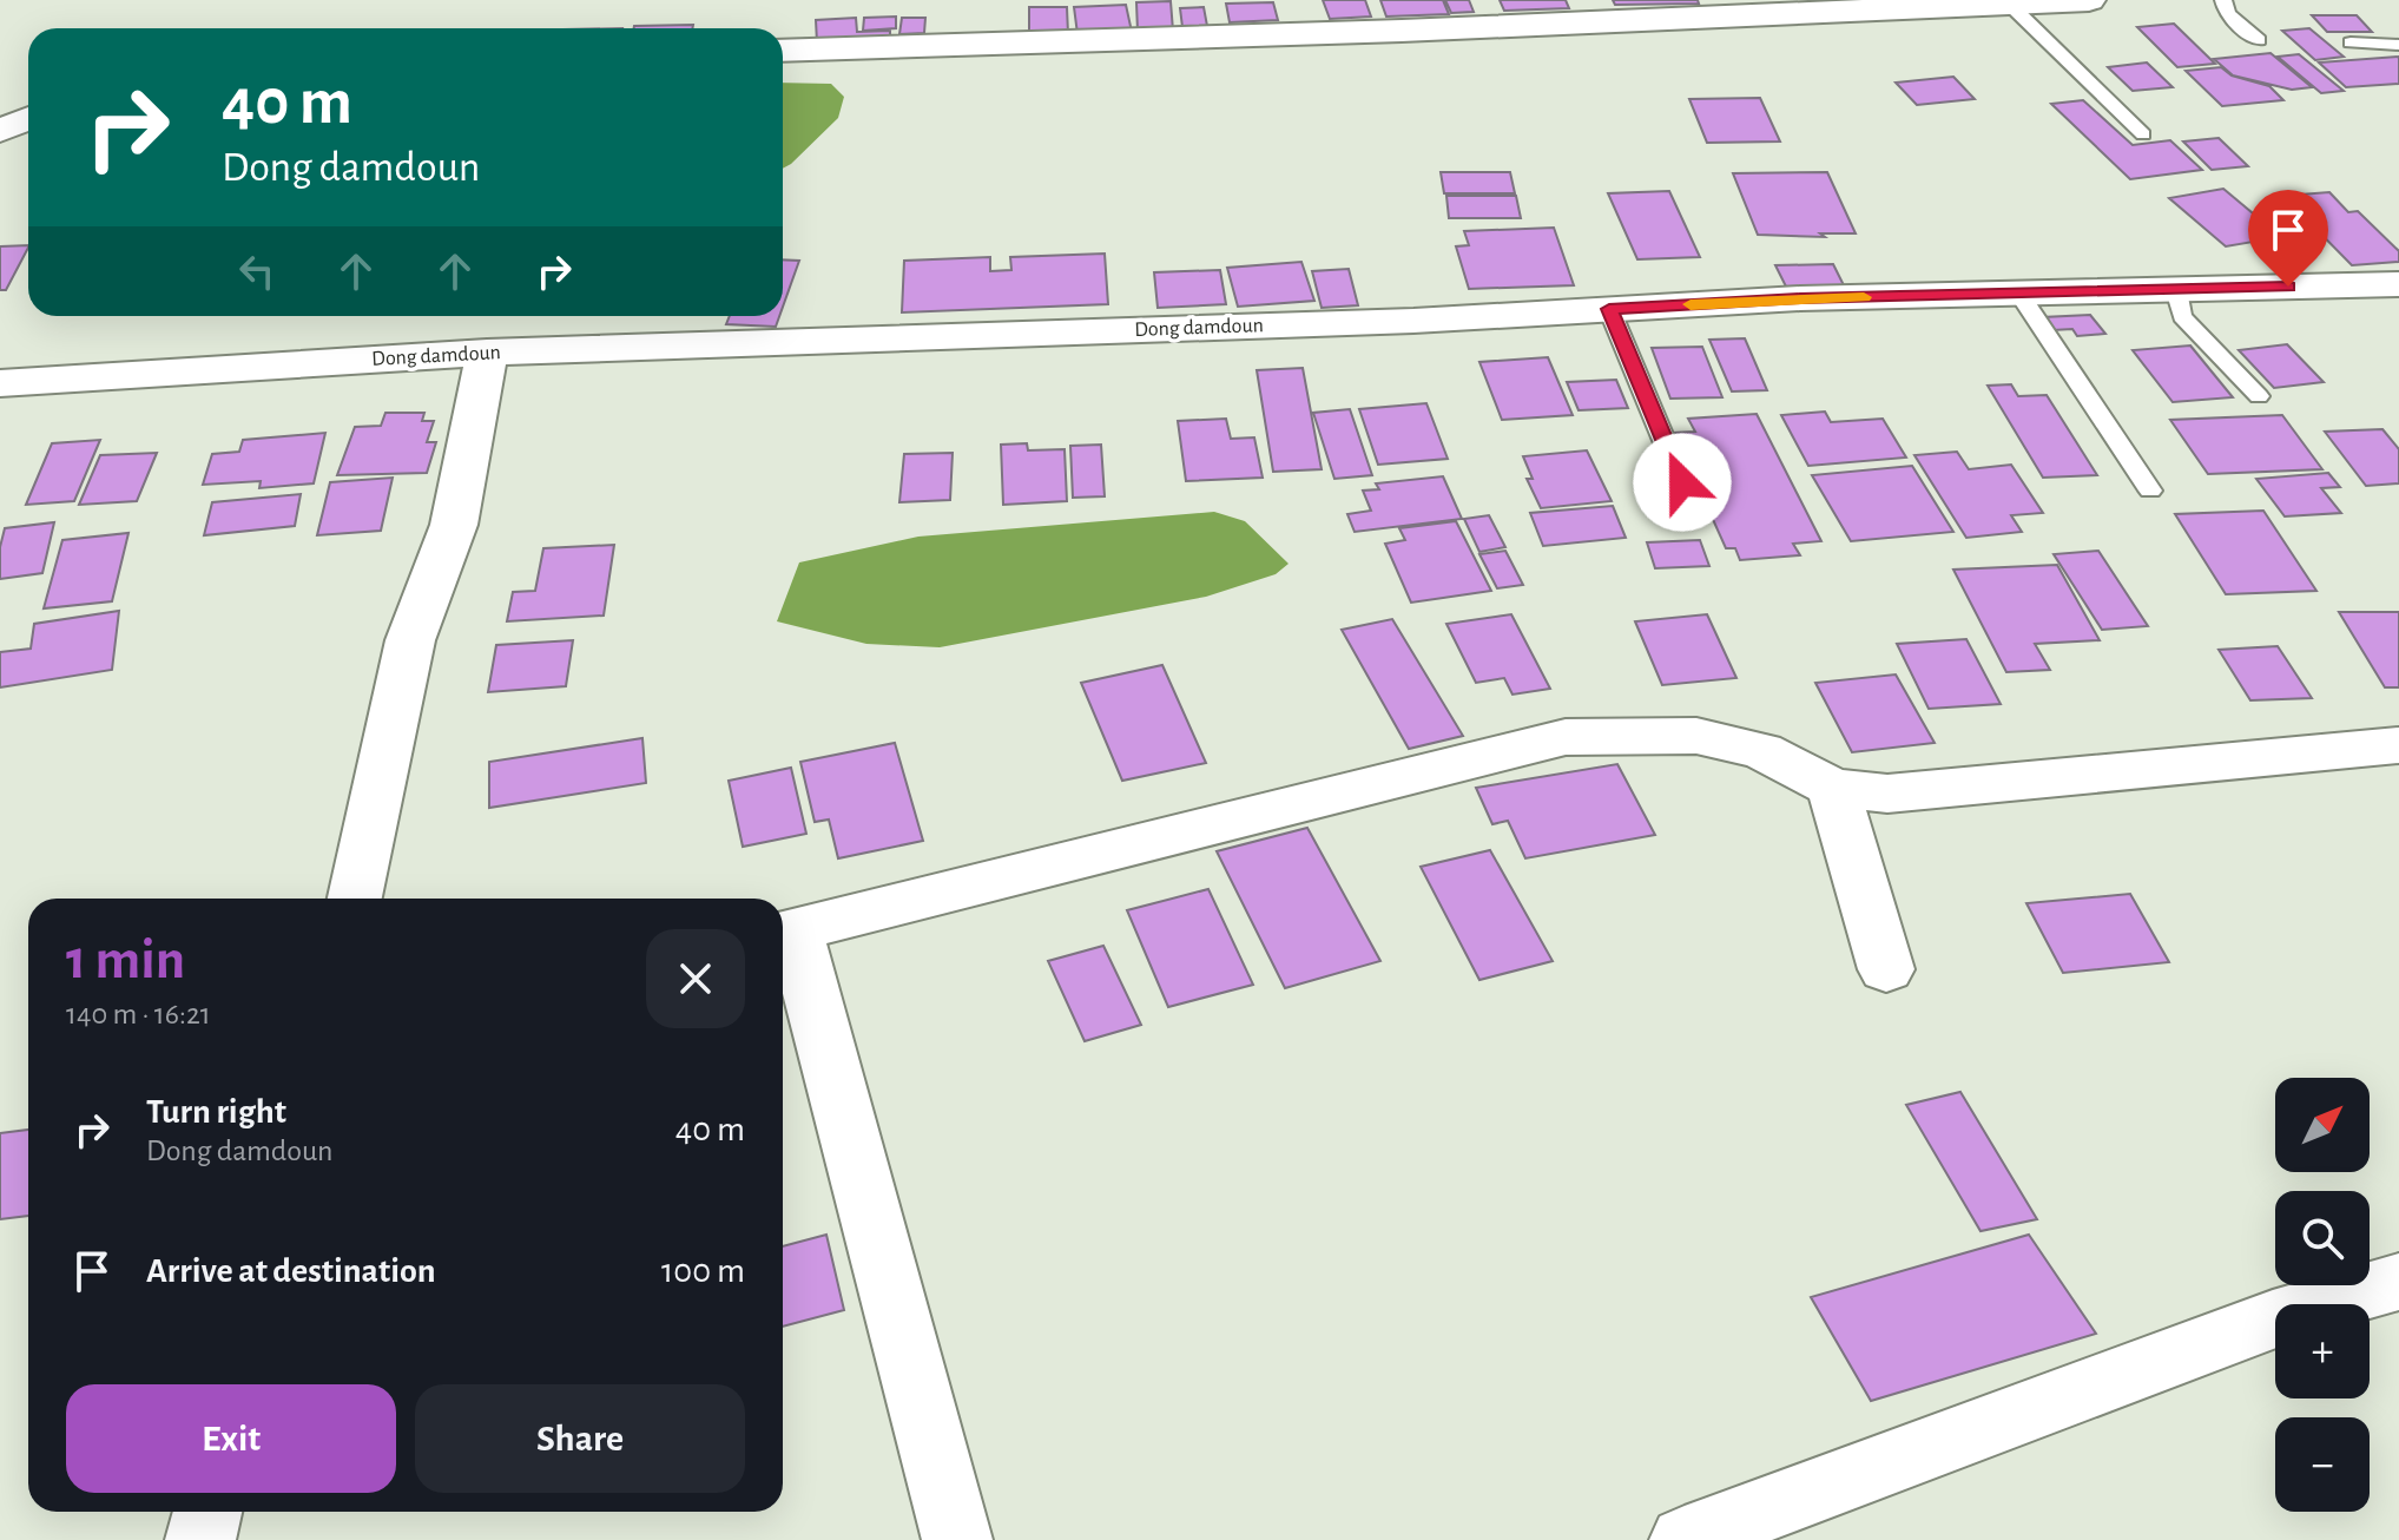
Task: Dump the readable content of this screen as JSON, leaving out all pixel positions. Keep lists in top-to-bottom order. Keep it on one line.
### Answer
{"streets":{"street":["Dong damdoun"]},"north":"top right","page":{"turn":["40 m","Dong damdoun"],"heading":["1 min","140 m · 16:21"],"list":[{"name":"Turn right","note":"Dong damdoun","value":"40 m"},{"name":"Arrive at destination","value":"100 m"}],"map_buttons":["+","−"],"buttons":["Exit","Share"]}}
